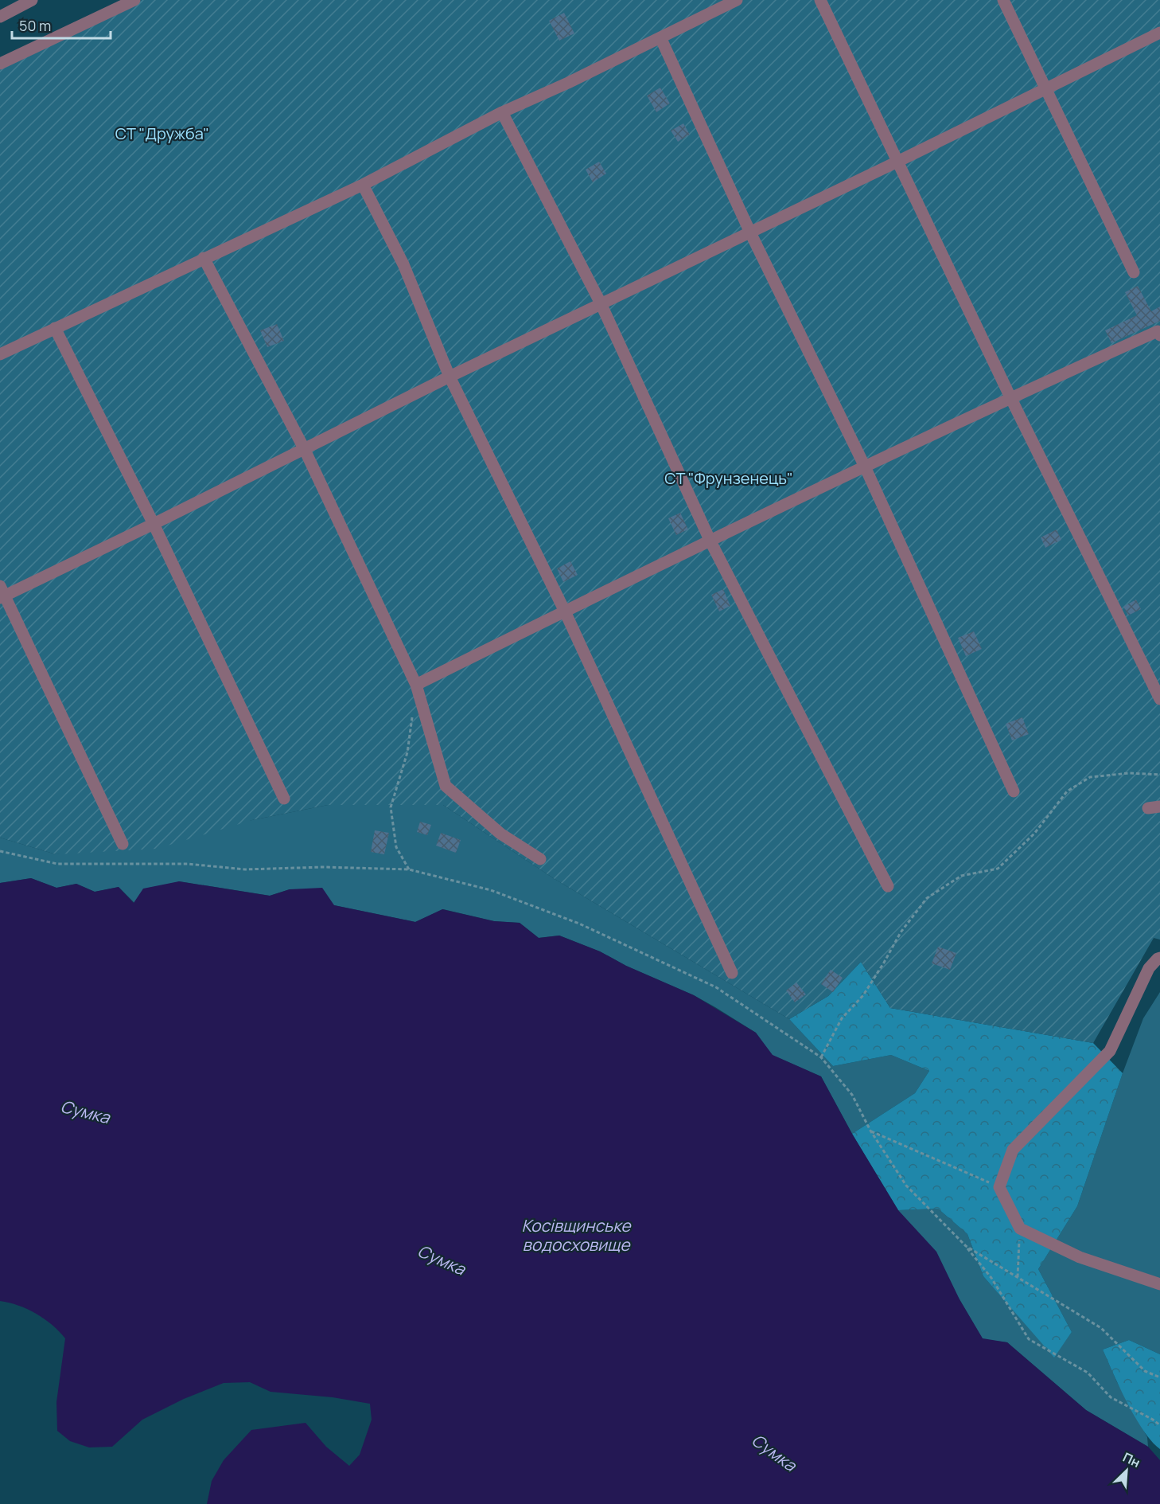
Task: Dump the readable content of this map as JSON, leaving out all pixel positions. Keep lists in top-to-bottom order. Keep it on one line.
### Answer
{"water":["Сумка","Косівщинське водосховище"],"parks":["СТ \"Дружба\"","СТ \"Фрунзенець\""],"scale_bar":"50 m","north":"top right"}
